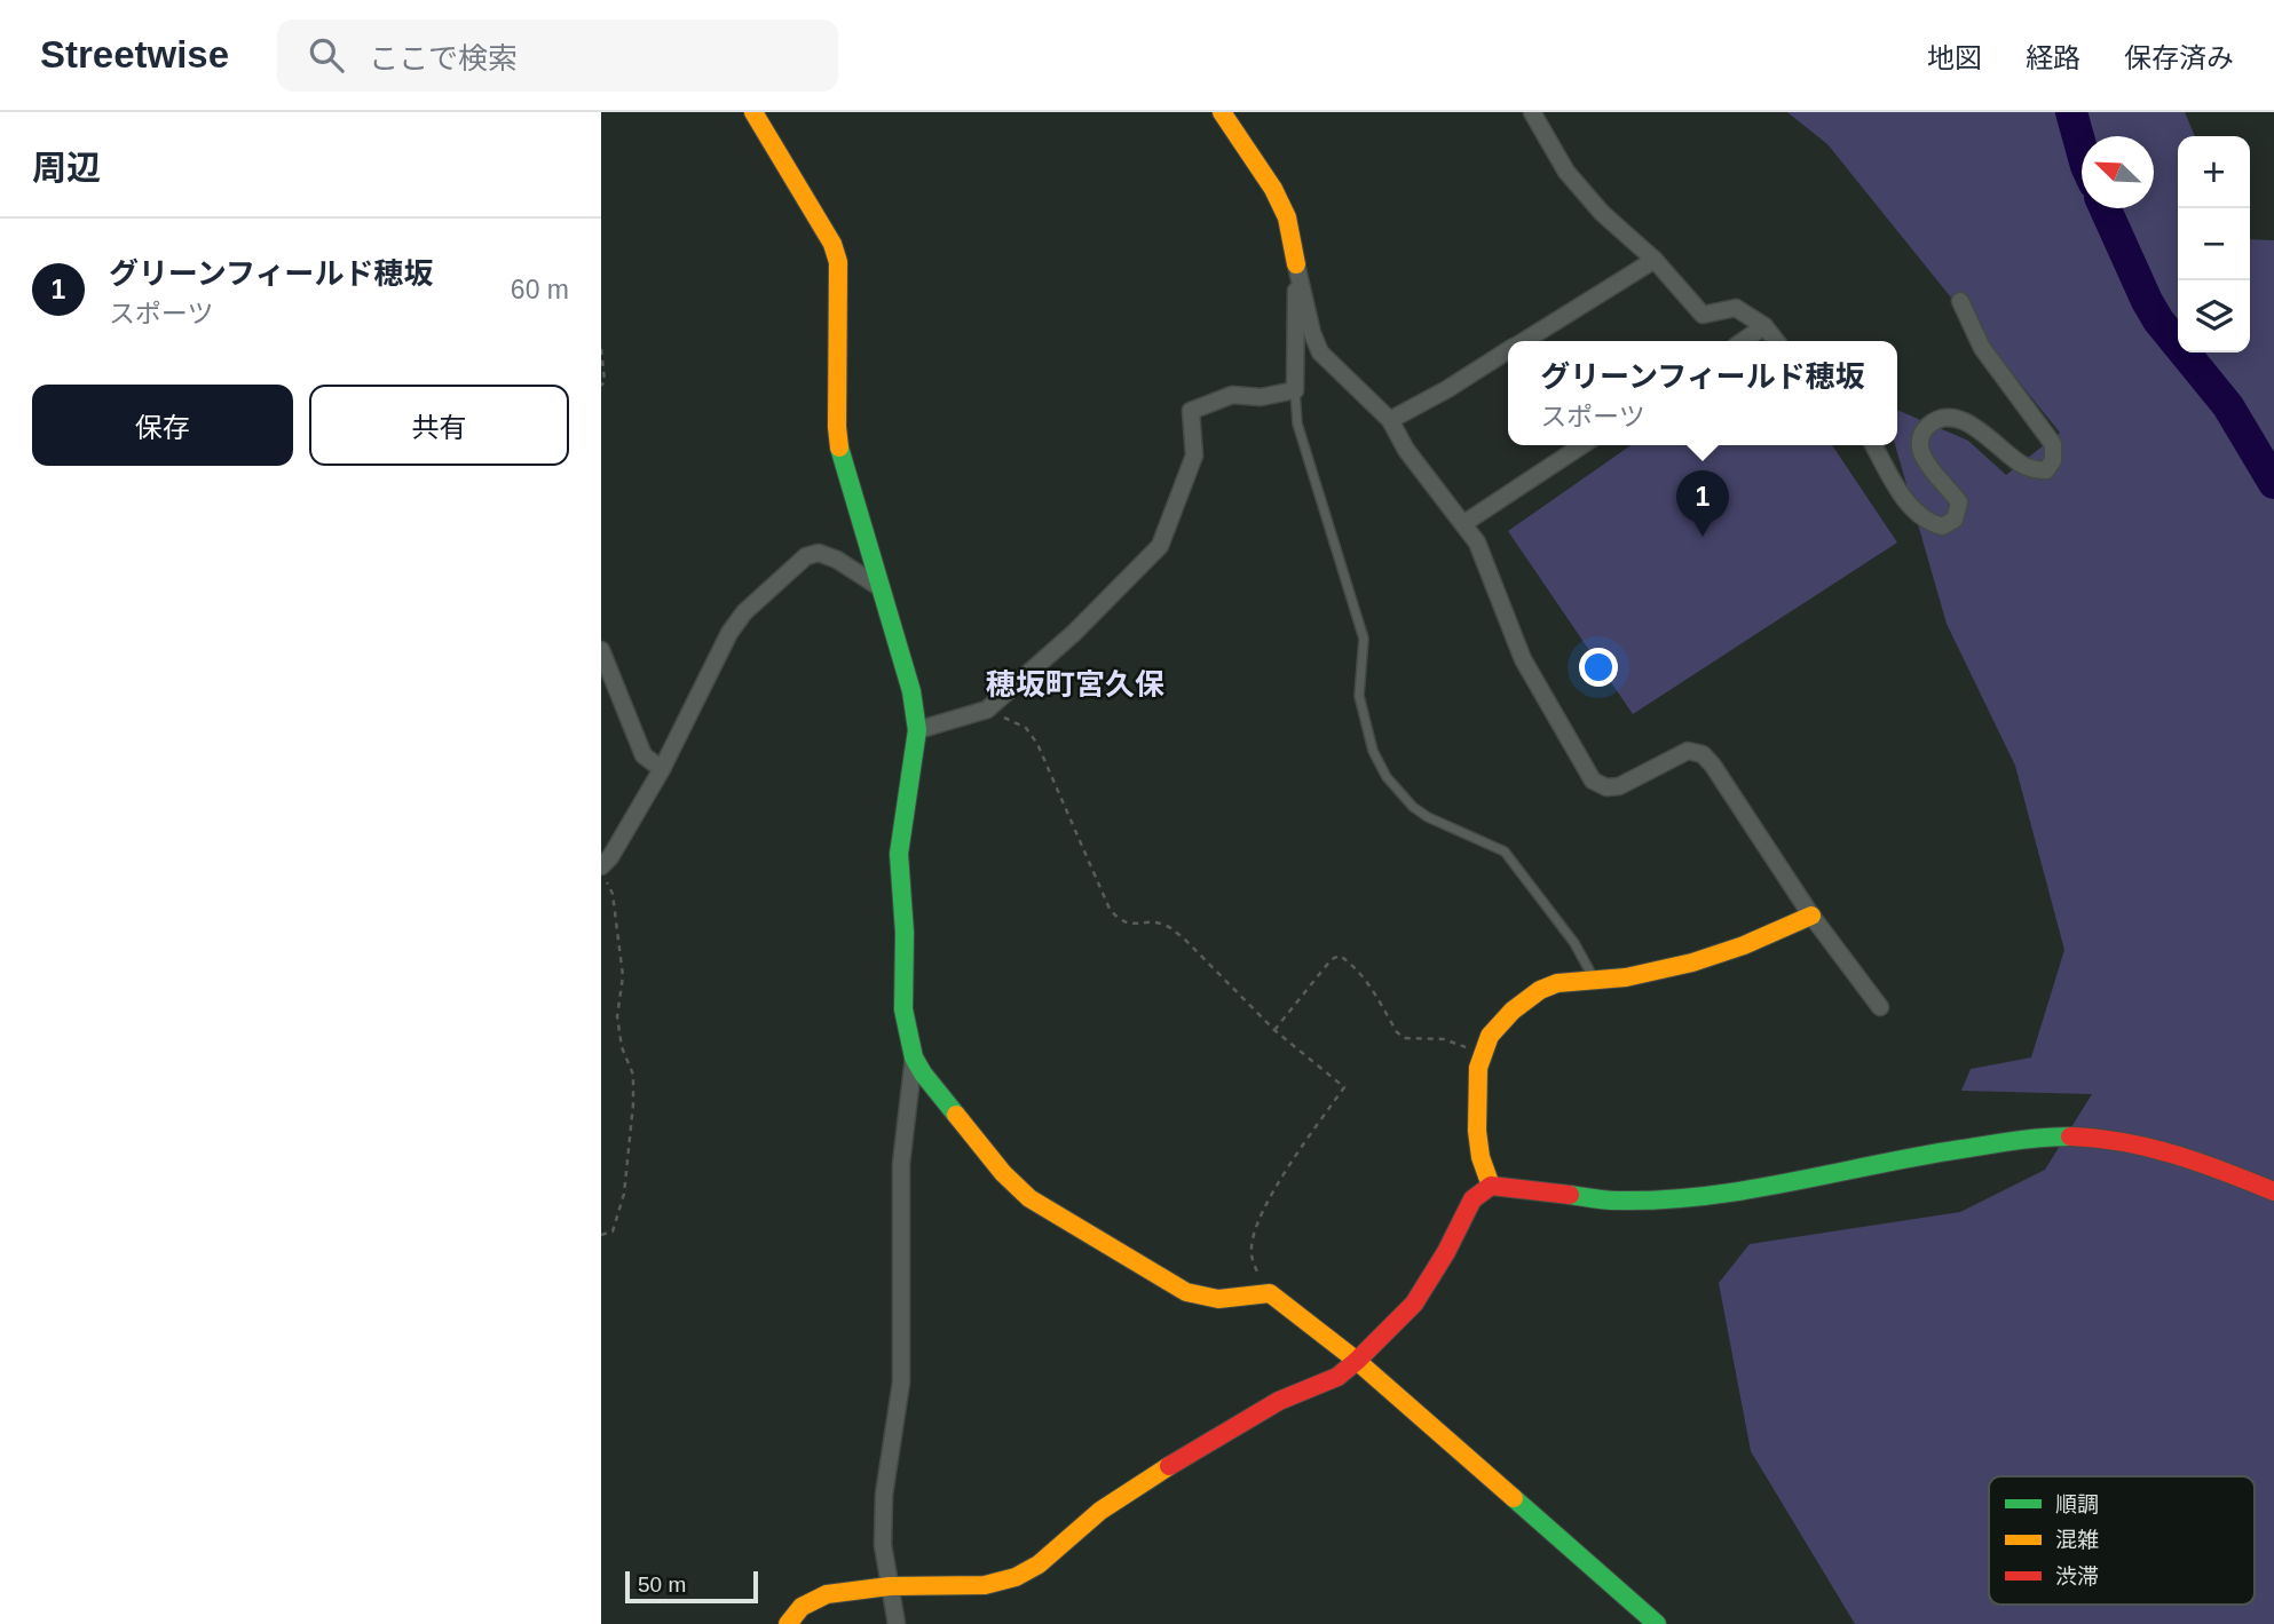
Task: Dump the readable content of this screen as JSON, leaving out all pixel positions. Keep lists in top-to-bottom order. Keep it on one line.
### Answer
{"districts":["穂坂町宮久保"],"legend":["順調","混雑","渋滞"],"scale_bar":"50 m","north":"top left","page":{"header":"Streetwise","search":"ここで検索","nav":["地図","経路","保存済み"],"heading":"周辺","map_buttons":["+","−"],"list":[{"mark":"1","name":"グリーンフィールド穂坂","note":"スポーツ","value":"60 m"}],"popup":["グリーンフィールド穂坂","スポーツ"],"buttons":["保存","共有"],"pins":"1","scale":"50 m"}}
